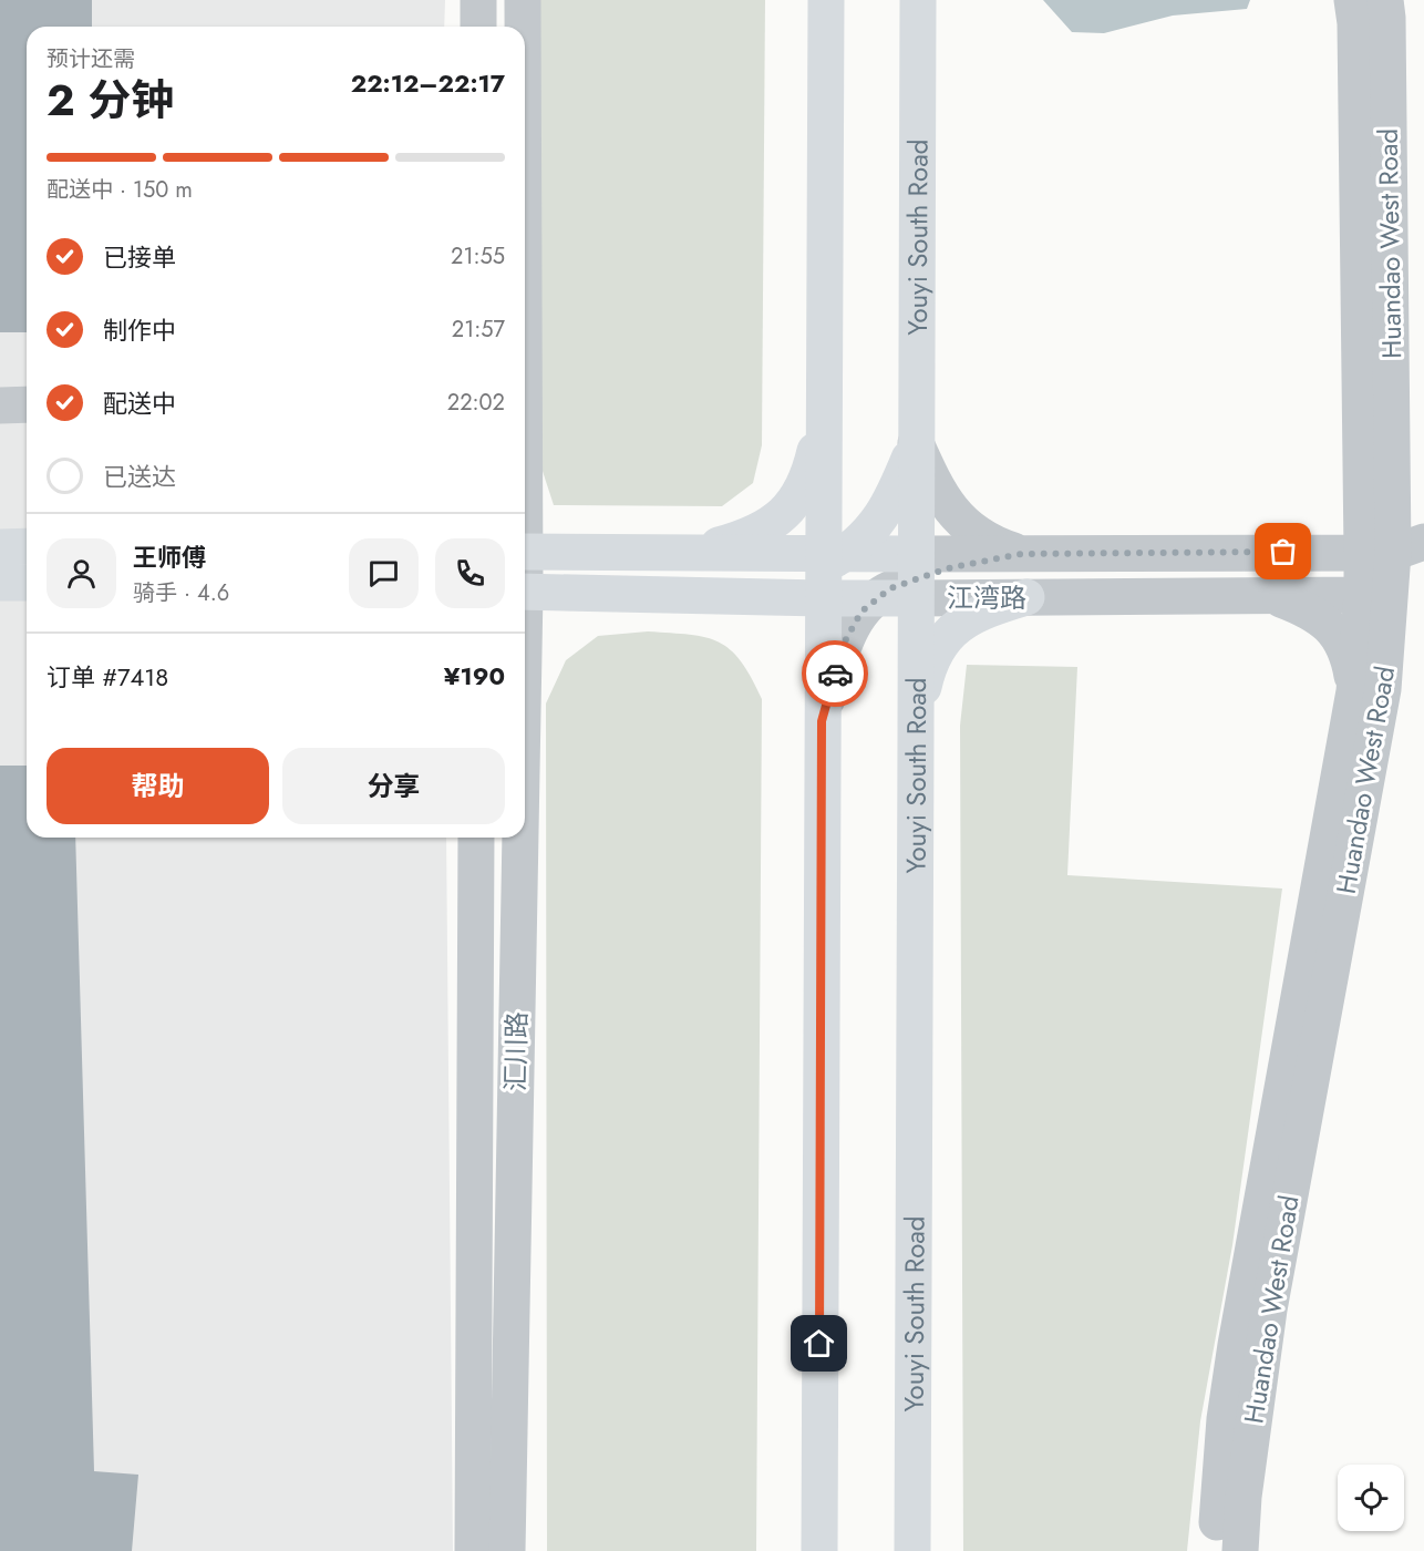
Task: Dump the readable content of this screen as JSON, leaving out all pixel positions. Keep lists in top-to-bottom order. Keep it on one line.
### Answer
{"streets":{"main road":["Youyi South Road","江湾路"],"street":["Huandao West Road","汇川路"]},"crossings":[["Youyi South Road","江湾路"],["Huandao West Road","江湾路"]],"page":{"heading":["2 分钟","预计还需","22:12–22:17"],"panel":["王师傅","骑手 · 4.6","订单 #7418","¥190"],"bar":"配送中 · 150 m","list":[["已接单","21:55"],["制作中","21:57"],["配送中","22:02"],"已送达"],"buttons":["帮助","分享"]}}
